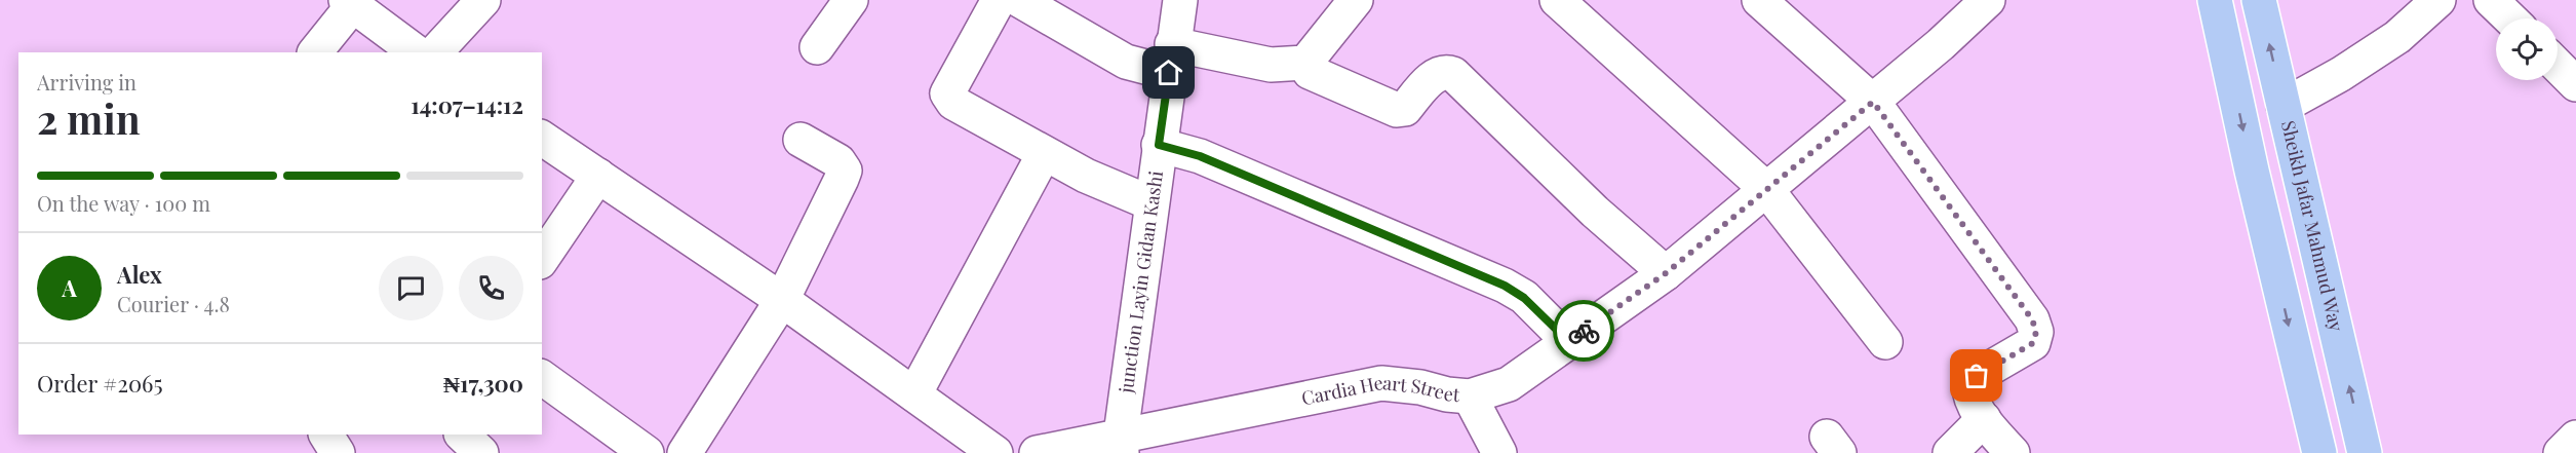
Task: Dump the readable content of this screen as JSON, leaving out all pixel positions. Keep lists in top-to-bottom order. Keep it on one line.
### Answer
{"streets":{"main road":["Sheikh Jafar Mahmud Way"],"street":["junction Layin Gidan Kashi","Cardia Heart Street"]},"crossings":[["junction Layin Gidan Kashi","Cardia Heart Street"]],"page":{"heading":["2 min","Arriving in","14:07–14:12"],"panel":["Alex","Courier · 4.8","Order #2065","₦17,300"],"bar":"On the way · 100 m","round":"A"}}
